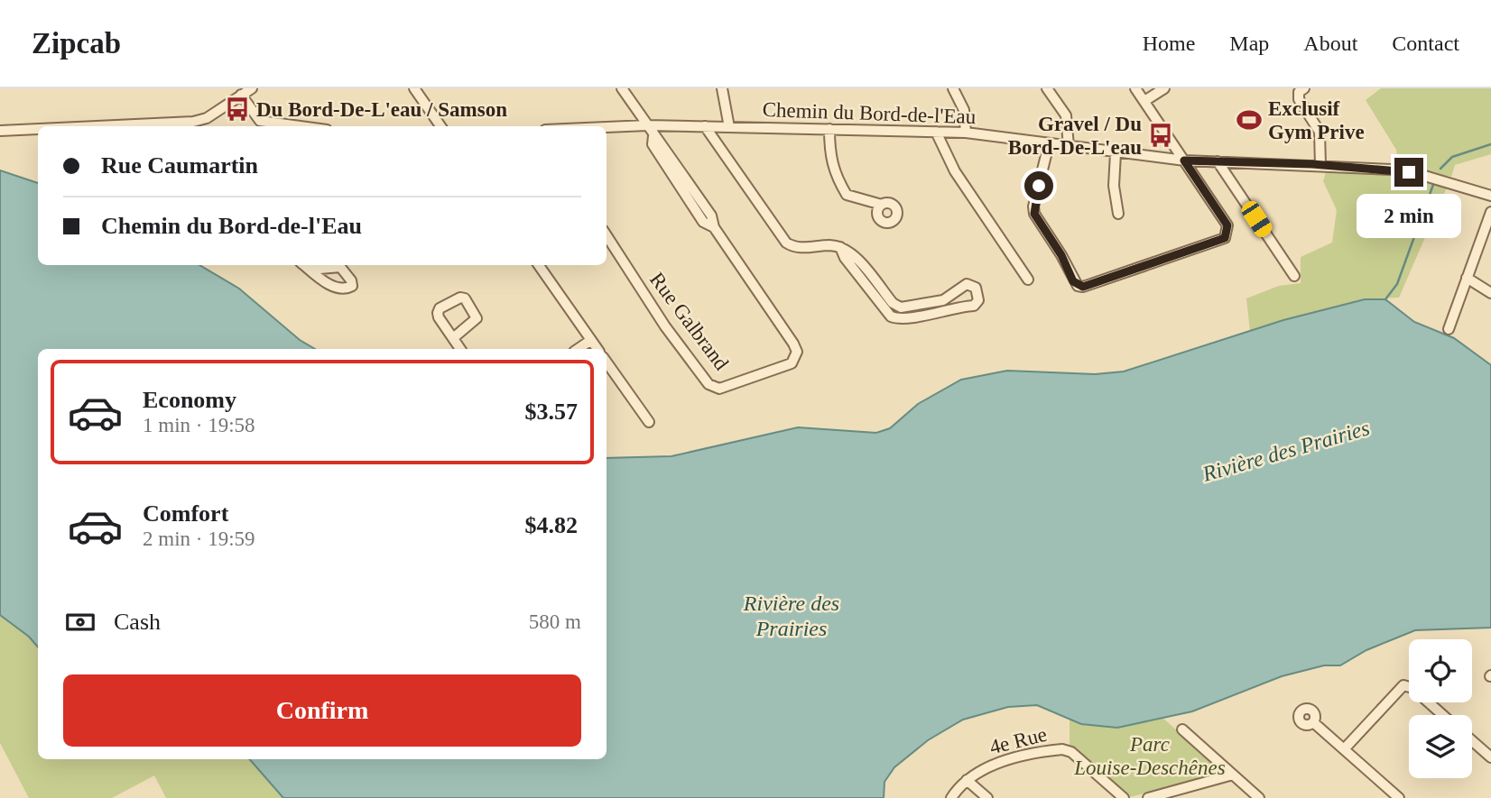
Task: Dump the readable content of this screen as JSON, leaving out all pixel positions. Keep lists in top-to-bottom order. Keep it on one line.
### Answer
{"streets":{"street":["Chemin du Bord-de-l'Eau","Rue Galbrand","4e Rue"]},"crossings":[["Chemin du Bord-de-l'Eau","Rue Galbrand"]],"water":["Rivière des Prairies"],"parks":["Parc Louise-Deschênes"],"places":{"bus stop":["Du Bord-De-L'eau / Samson","Gravel / Du Bord-De-L'eau"],"sports":["Exclusif Gym Prive"]},"page":{"header":"Zipcab","nav":["Home","Map","About","Contact"],"banner":["Rue Caumartin","Chemin du Bord-de-l'Eau"],"bubble":"2 min","list":[{"name":"Economy","note":"1 min · 19:58","value":"$3.57"},{"name":"Comfort","note":"2 min · 19:59","value":"$4.82"}],"pay":["Cash","580 m"],"buttons":"Confirm"}}
